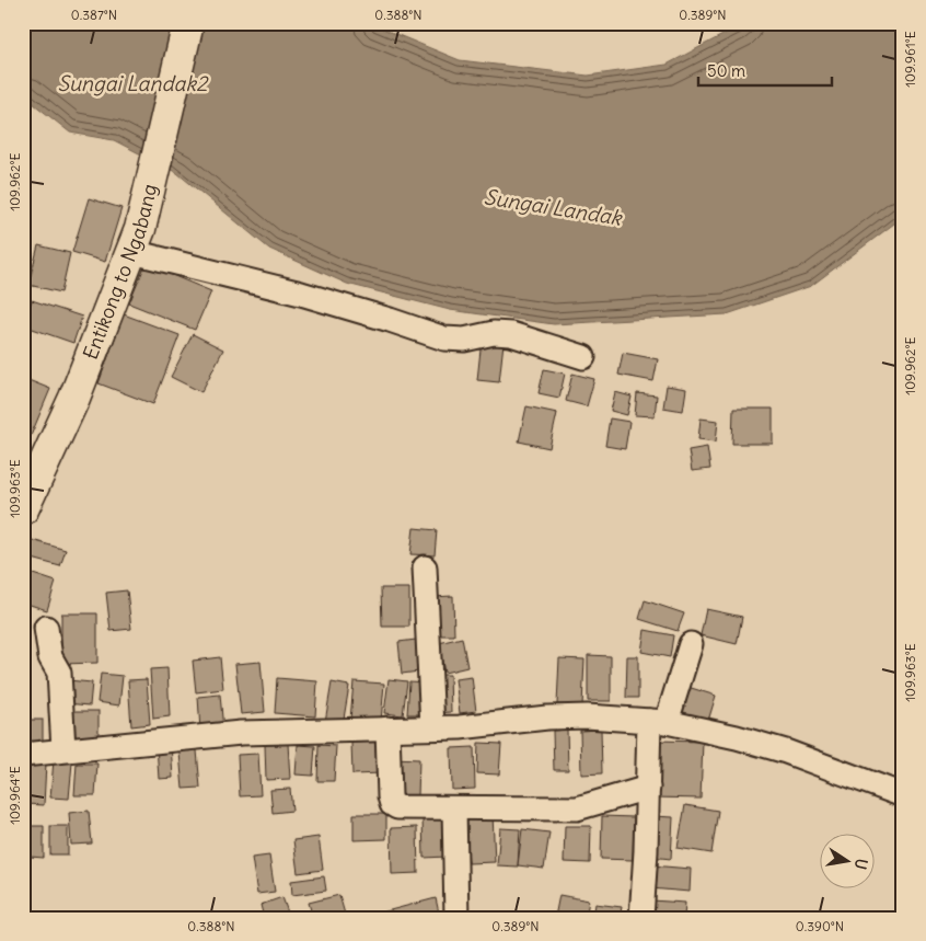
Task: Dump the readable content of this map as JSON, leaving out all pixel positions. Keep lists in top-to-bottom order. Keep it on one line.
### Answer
{"streets":{"highway":["Entikong to Ngabang"]},"water":["Sungai Landak2","Sungai Landak"],"scale_bar":"50 m","north":"right","coordinates":["0.387°N","0.388°N","0.389°N","109.961°E","109.962°E","109.963°E","109.964°E","0.390°N"]}
